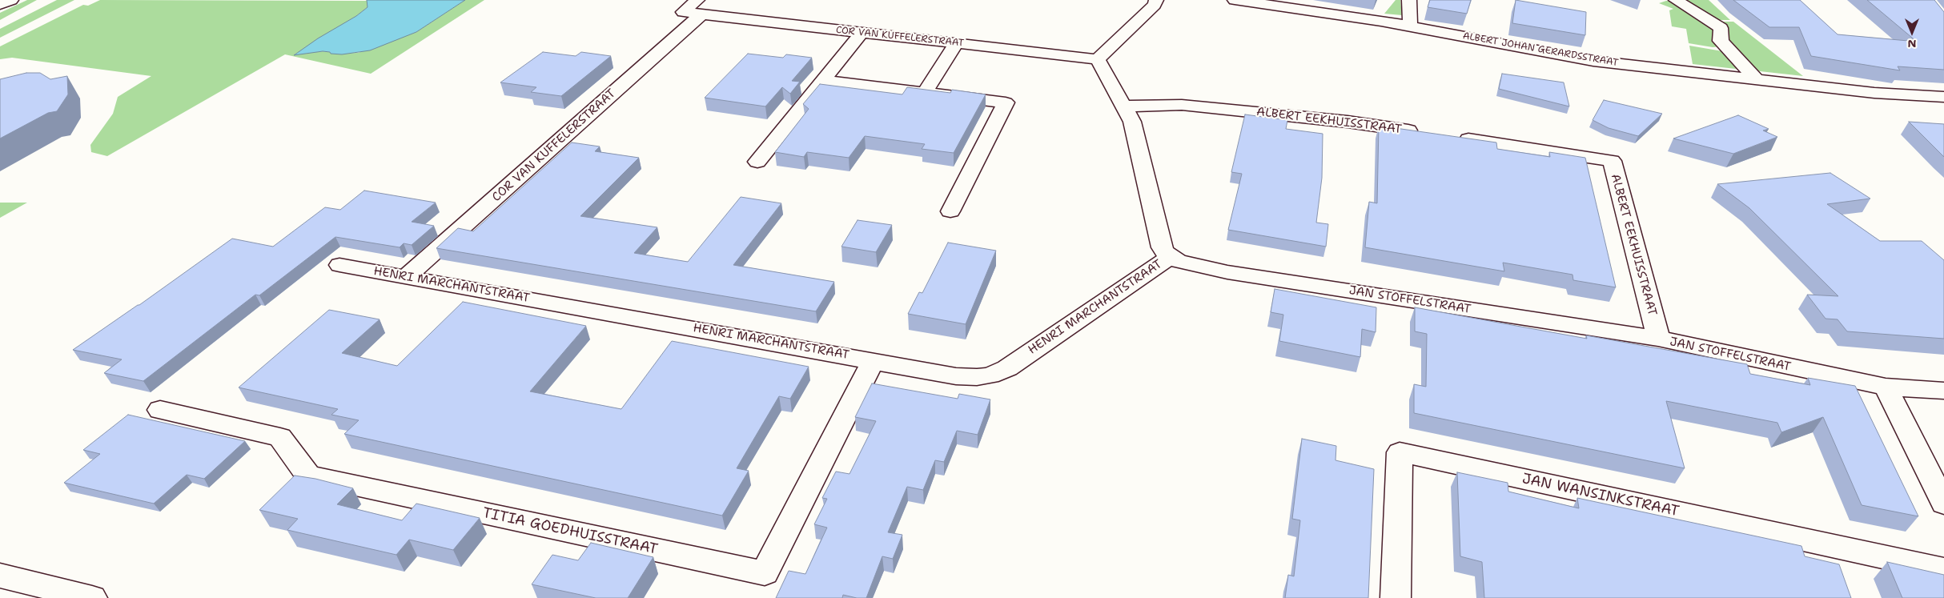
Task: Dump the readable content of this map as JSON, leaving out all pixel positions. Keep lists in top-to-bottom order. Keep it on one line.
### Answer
{"streets":{"street":["COR VAN KUFFELERSTRAAT","ALBERT JOHAN GERARDSSTRAAT","ALBERT EEKHUISSTRAAT","HENRI MARCHANTSTRAAT","JAN STOFFELSTRAAT","JAN WANSINKSTRAAT","TITIA GOEDHUISSTRAAT"]},"crossings":[["COR VAN KUFFELERSTRAAT","HENRI MARCHANTSTRAAT"],["ALBERT EEKHUISSTRAAT","JAN STOFFELSTRAAT"],["HENRI MARCHANTSTRAAT","JAN STOFFELSTRAAT"],["HENRI MARCHANTSTRAAT","TITIA GOEDHUISSTRAAT"]],"north":"bottom"}
